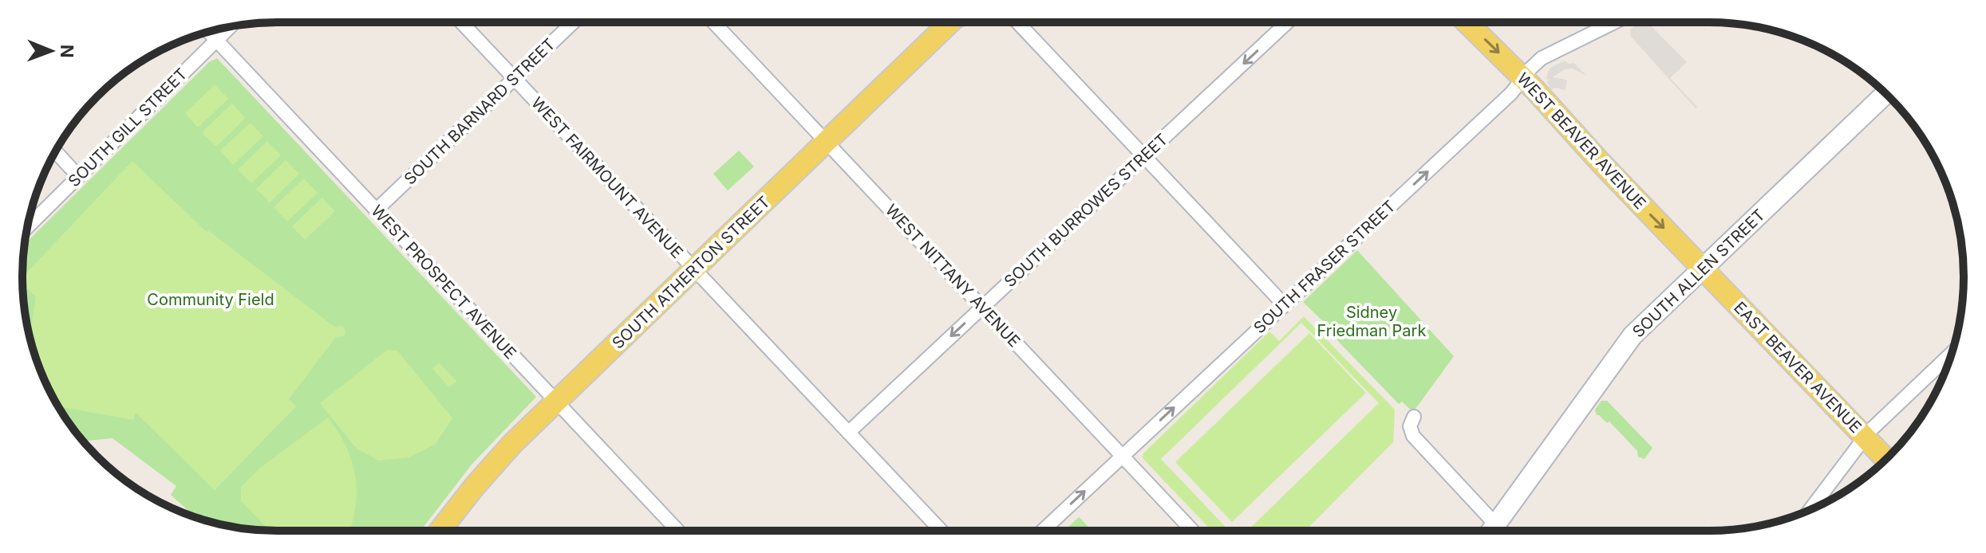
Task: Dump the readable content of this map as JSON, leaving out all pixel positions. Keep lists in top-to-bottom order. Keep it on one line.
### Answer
{"streets":{"main road":["WEST BEAVER AVENUE","SOUTH ATHERTON STREET","EAST BEAVER AVENUE"],"street":["SOUTH BARNARD STREET","SOUTH GILL STREET","WEST FAIRMOUNT AVENUE","SOUTH BURROWES STREET","SOUTH FRASER STREET","SOUTH ALLEN STREET","WEST NITTANY AVENUE","WEST PROSPECT AVENUE"]},"crossings":[["SOUTH BARNARD STREET","WEST FAIRMOUNT AVENUE"],["SOUTH BARNARD STREET","WEST PROSPECT AVENUE"],["SOUTH GILL STREET","WEST PROSPECT AVENUE"],["WEST BEAVER AVENUE","SOUTH FRASER STREET"],["WEST BEAVER AVENUE","SOUTH ALLEN STREET"],["WEST BEAVER AVENUE","EAST BEAVER AVENUE"],["WEST FAIRMOUNT AVENUE","SOUTH BURROWES STREET"],["WEST FAIRMOUNT AVENUE","SOUTH ATHERTON STREET"],["SOUTH BURROWES STREET","WEST NITTANY AVENUE"],["SOUTH FRASER STREET","WEST NITTANY AVENUE"],["SOUTH ATHERTON STREET","WEST NITTANY AVENUE"],["SOUTH ATHERTON STREET","WEST PROSPECT AVENUE"],["SOUTH ALLEN STREET","EAST BEAVER AVENUE"]],"one_way":["WEST BEAVER AVENUE","SOUTH BURROWES STREET","SOUTH FRASER STREET"],"parks":["Community Field","Sidney Friedman Park"],"north":"right"}
